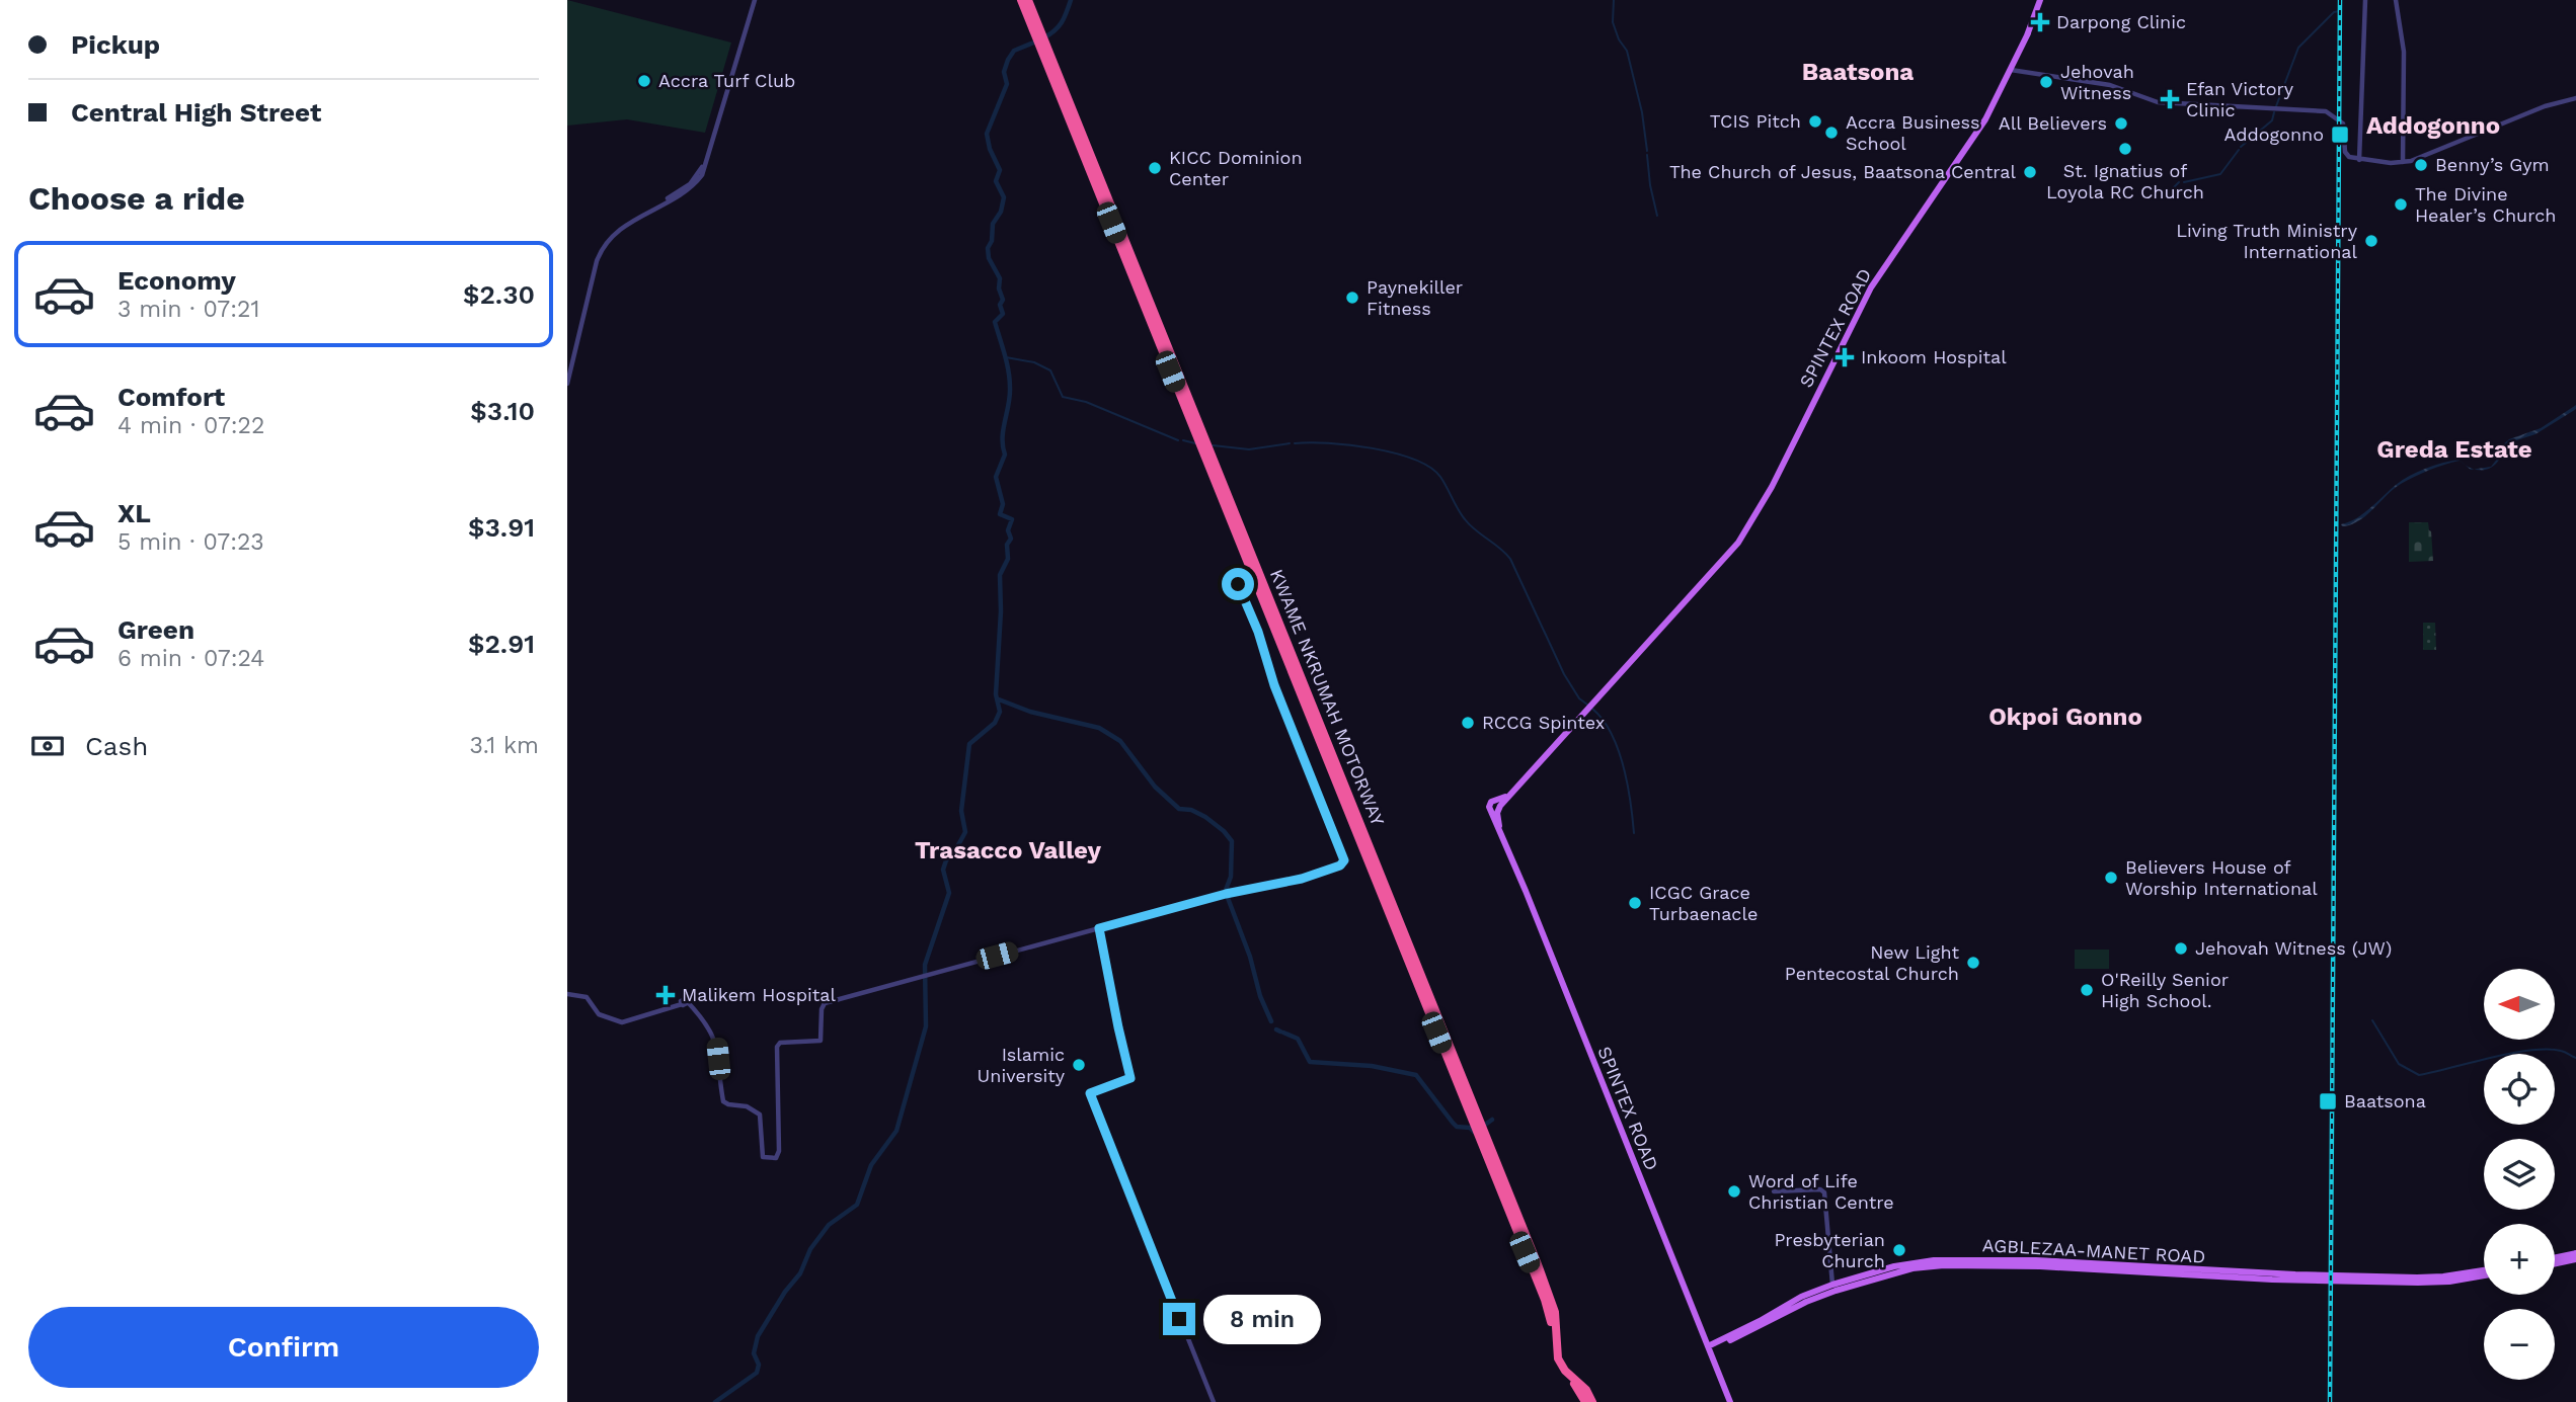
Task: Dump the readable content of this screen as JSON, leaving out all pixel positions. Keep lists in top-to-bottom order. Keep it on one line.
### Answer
{"streets":{"highway":["KWAME NKRUMAH MOTORWAY"],"main road":["SPINTEX ROAD","AGBLEZAA-MANET ROAD"]},"crossings":[["SPINTEX ROAD","AGBLEZAA-MANET ROAD"]],"districts":["Baatsona","Addogonno","Greda Estate","Okpoi Gonno","Trasacco Valley"],"places":{"health":["Darpong Clinic","Efan Victory Clinic","Inkoom Hospital","Malikem Hospital"],"other":["Accra Turf Club","Jehovah Witness","TCIS Pitch","All Believers","Accra Business School","St. Ignatius of Loyola RC Church","Benny’s Gym","KICC Dominion Center","The Church of Jesus, Baatsona Central","The Divine Healer’s Church","Living Truth Ministry International","Paynekiller Fitness","RCCG Spintex","Believers House of Worship International","ICGC Grace Turbaenacle","Jehovah Witness (JW)","New Light Pentecostal Church","O'Reilly Senior High School.","Islamic University","Word of Life Christian Centre","Presbyterian Church"],"transit":["Addogonno","Baatsona"]},"north":"left","page":{"banner":["Pickup","Central High Street"],"heading":"Choose a ride","list":[{"name":"Economy","note":"3 min · 07:21","value":"$2.30"},{"name":"Comfort","note":"4 min · 07:22","value":"$3.10"},{"name":"XL","note":"5 min · 07:23","value":"$3.91"},{"name":"Green","note":"6 min · 07:24","value":"$2.91"}],"pay":["Cash","3.1 km"],"map_buttons":["+","−"],"buttons":"Confirm","bubble":"8 min"}}
